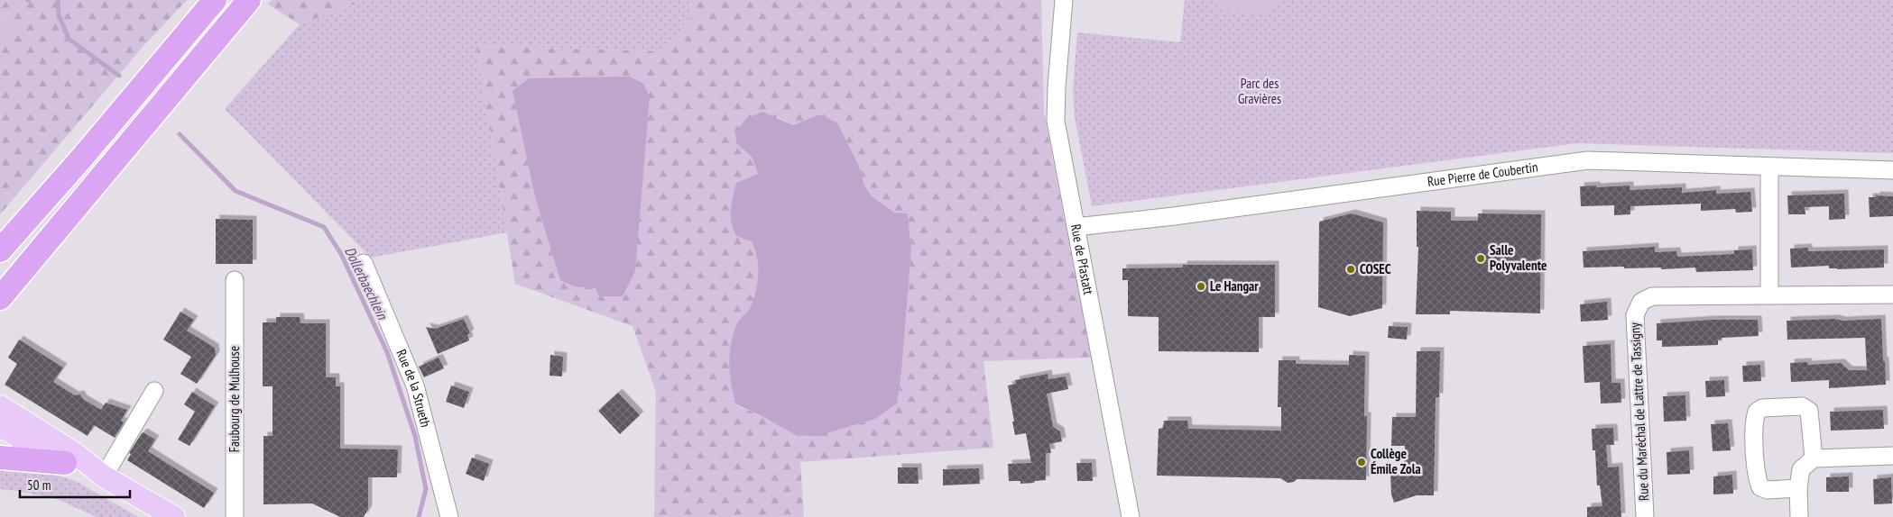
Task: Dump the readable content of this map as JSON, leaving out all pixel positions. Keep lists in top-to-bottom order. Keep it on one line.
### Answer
{"streets":{"street":["Rue Pierre de Coubertin","Rue de Pfastatt","Rue de la Strueth","Faubourg de Mulhouse","Rue du Maréchal de Lattre de Tassigny"]},"crossings":[["Rue Pierre de Coubertin","Rue de Pfastatt"]],"water":["Dollerbaechlein"],"parks":["Parc des Gravières"],"places":["Salle Polyvalente","COSEC","Le Hangar","Collège Émile Zola"],"scale_bar":"50 m"}
